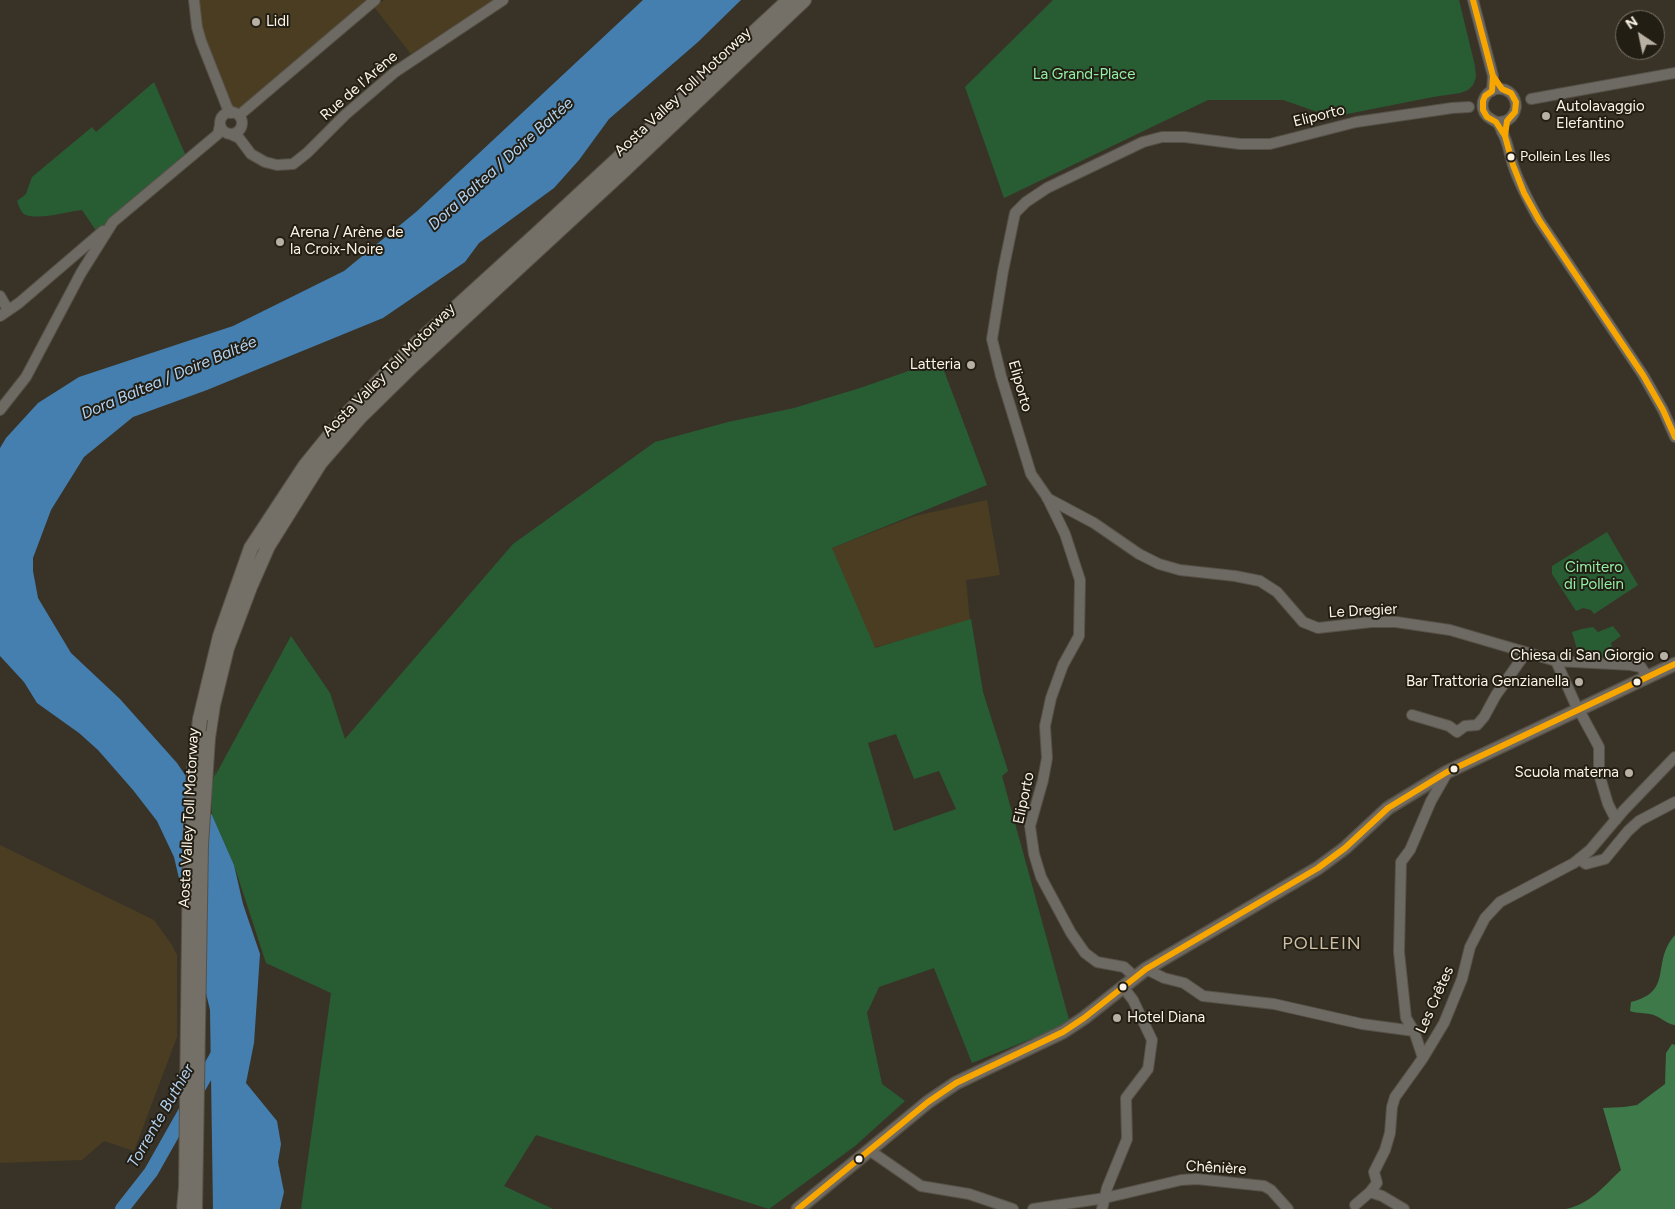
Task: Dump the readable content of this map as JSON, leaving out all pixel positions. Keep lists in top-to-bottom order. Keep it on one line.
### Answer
{"streets":{"highway":["Aosta Valley Toll Motorway"],"street":["Rue de l'Arène","Eliporto","Le Dregier","Les Crêtes","Chênière"]},"crossings":[["Eliporto","Le Dregier"]],"districts":["POLLEIN"],"water":["Dora Baltea / Doire Baltée","Torrente Buthier"],"parks":["La Grand-Place","Cimitero di Pollein"],"places":["Lidl","Autolavaggio Elefantino","Pollein Les Iles","Arena / Arène de la Croix-Noire","Latteria","Chiesa di San Giorgio","Bar Trattoria Genzianella","Scuola materna","Hotel Diana"],"north":"top left"}
